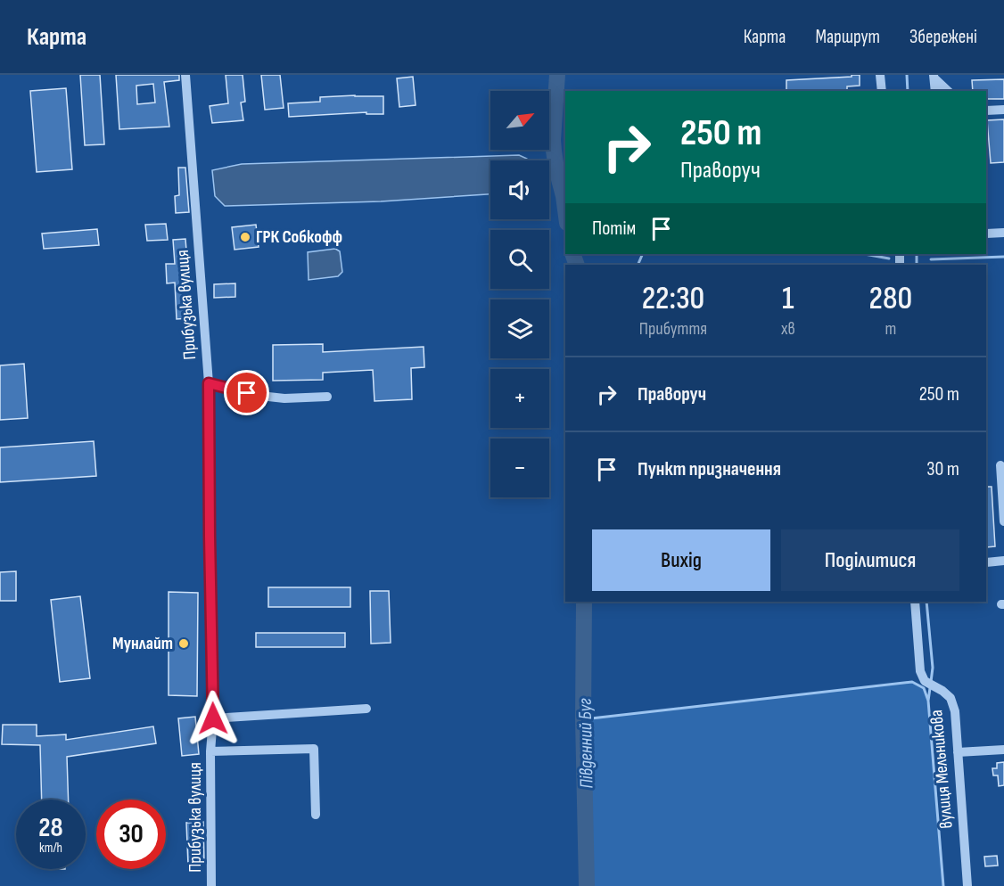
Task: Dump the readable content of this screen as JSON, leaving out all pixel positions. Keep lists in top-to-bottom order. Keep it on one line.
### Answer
{"streets":{"street":["Прибузька вулиця","вулиця Мельникова"]},"water":["Південний Буг"],"places":["ГРК Собкофф","Мунлайт"],"north":"top right","page":{"header":"Карта","nav":["Карта","Маршрут","Збережені"],"map_buttons":["+","−"],"turn":["250 m","Праворуч"],"then":"Потім","eta":["22:30","Прибуття","1","хв","280","m"],"list":[{"name":"Праворуч","value":"250 m"},{"name":"Пункт призначення","value":"30 m"}],"buttons":["Вихід","Поділитися"],"speed":"28 km/h","limit":"30"}}
